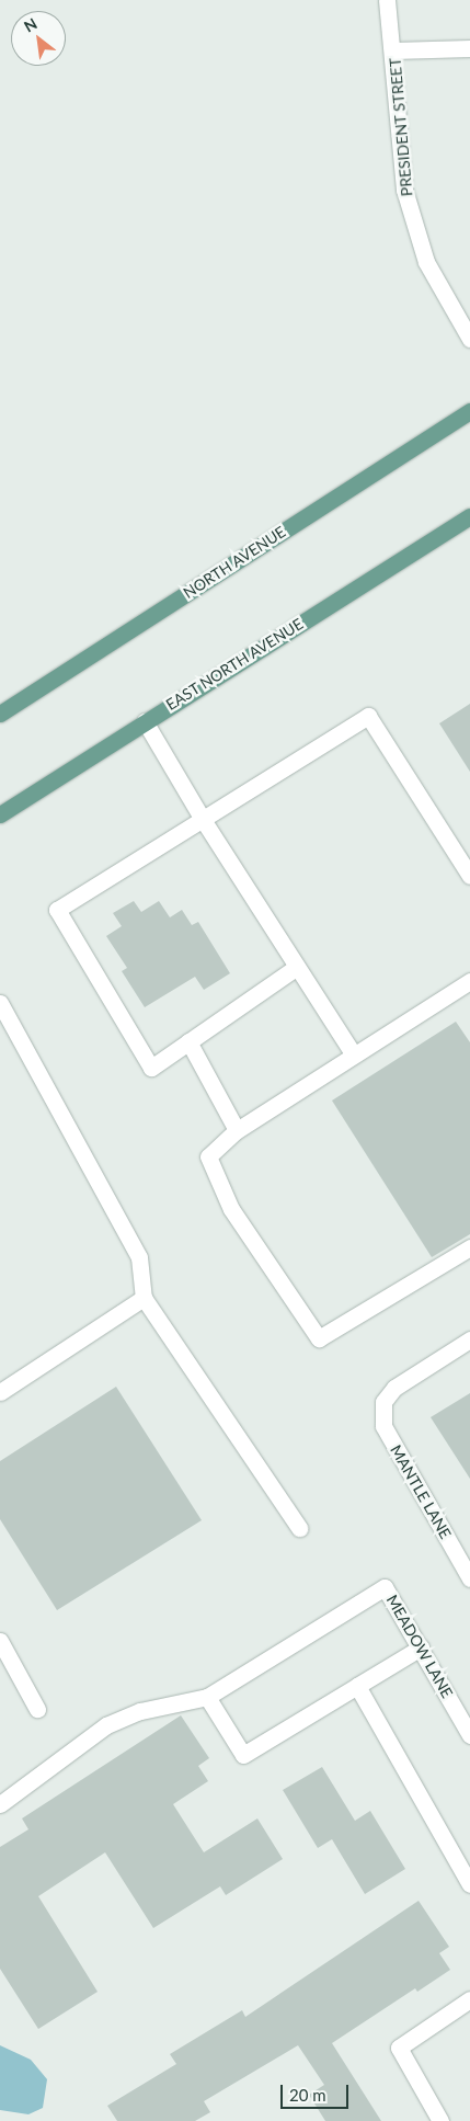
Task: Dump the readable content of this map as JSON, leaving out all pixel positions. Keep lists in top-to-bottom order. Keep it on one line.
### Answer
{"streets":{"main road":["NORTH AVENUE","EAST NORTH AVENUE"],"street":["PRESIDENT STREET","MANTLE LANE","MEADOW LANE"]},"scale_bar":"20 m","north":"top left"}
